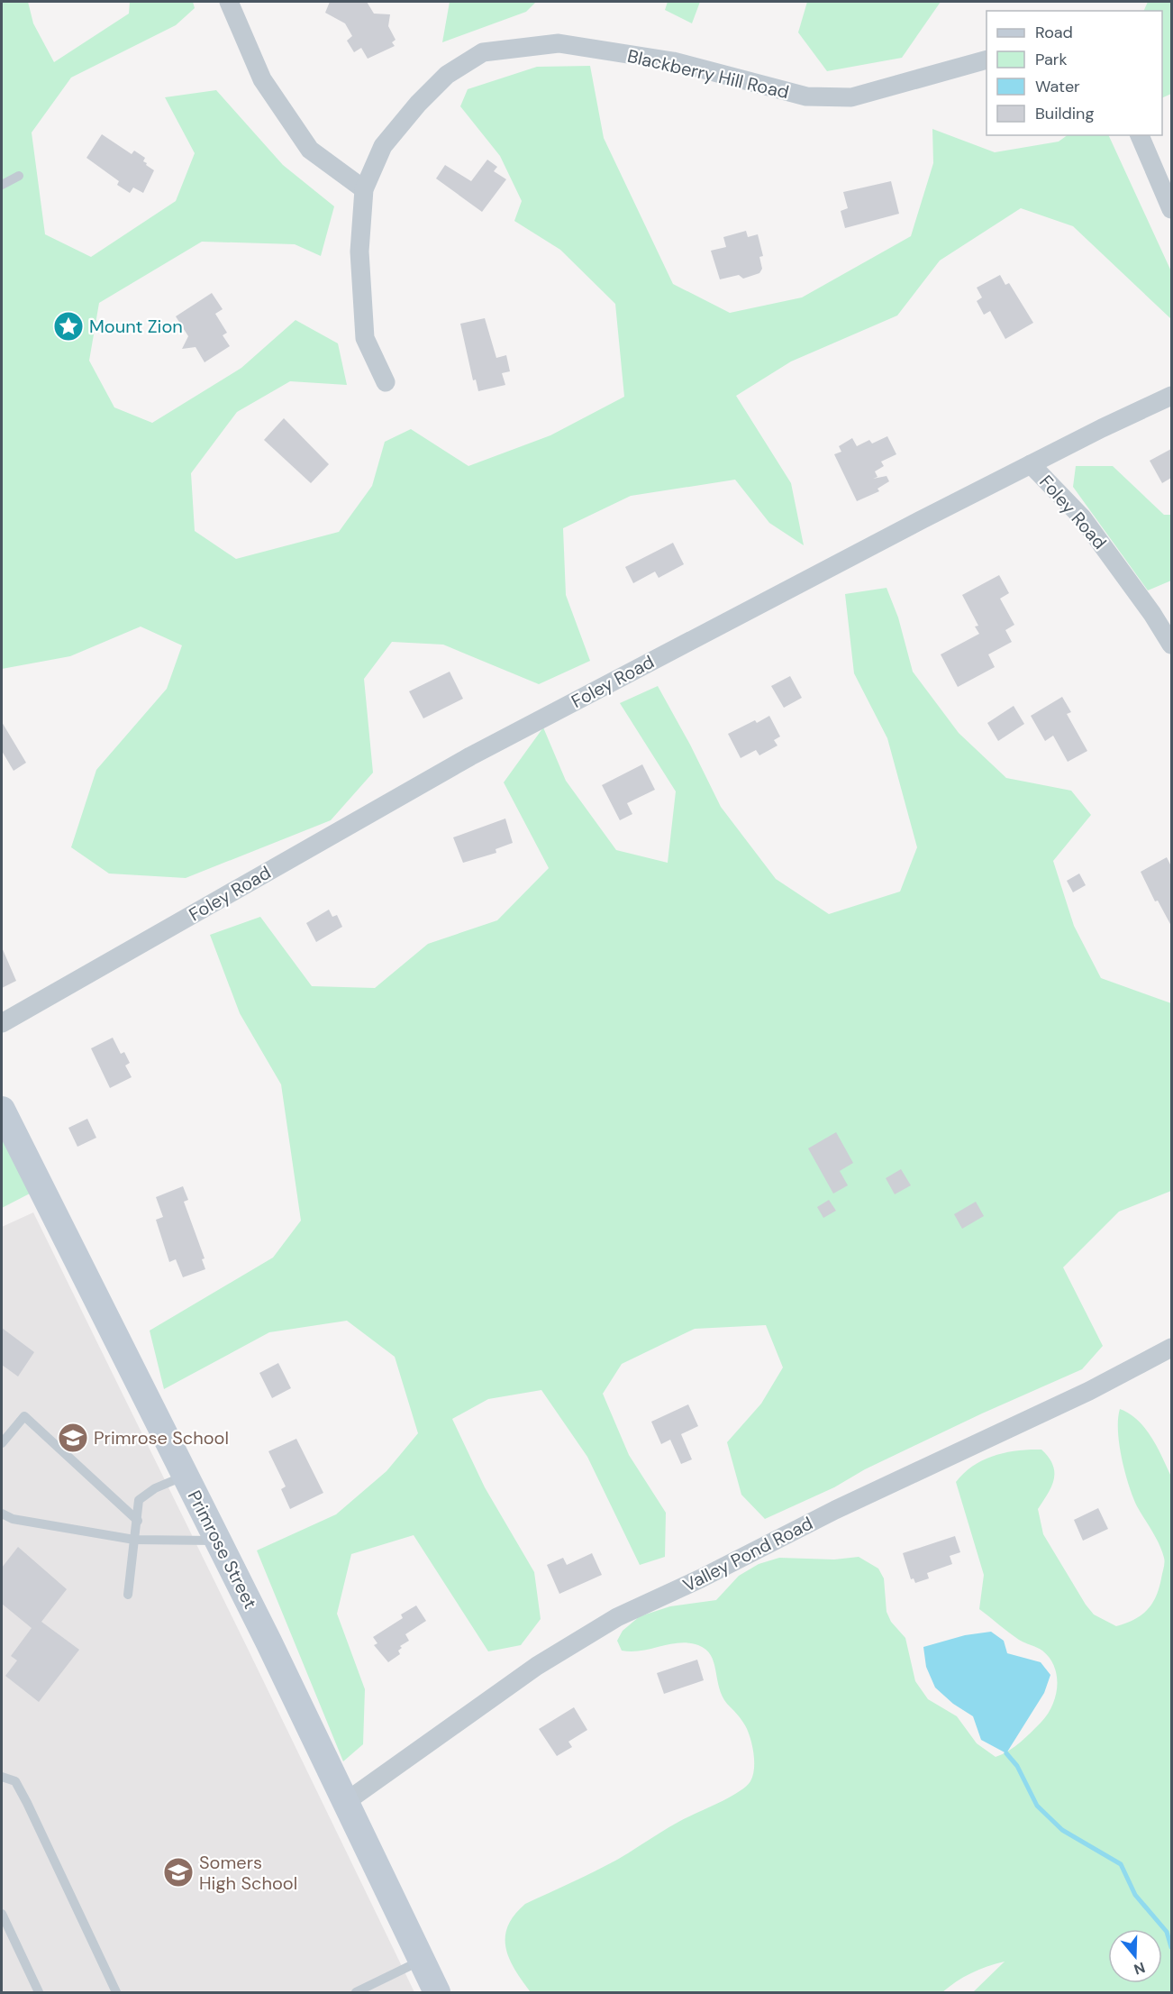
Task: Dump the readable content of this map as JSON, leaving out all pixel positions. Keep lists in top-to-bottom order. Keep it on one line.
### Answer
{"streets":{"main road":["Primrose Street"],"street":["Blackberry Hill Road","Foley Road","Valley Pond Road"]},"crossings":[["Primrose Street","Valley Pond Road"]],"places":{"place":["Mount Zion"],"school or university":["Primrose School","Somers High School"]},"legend":["Road","Park","Water","Building"],"north":"bottom"}
